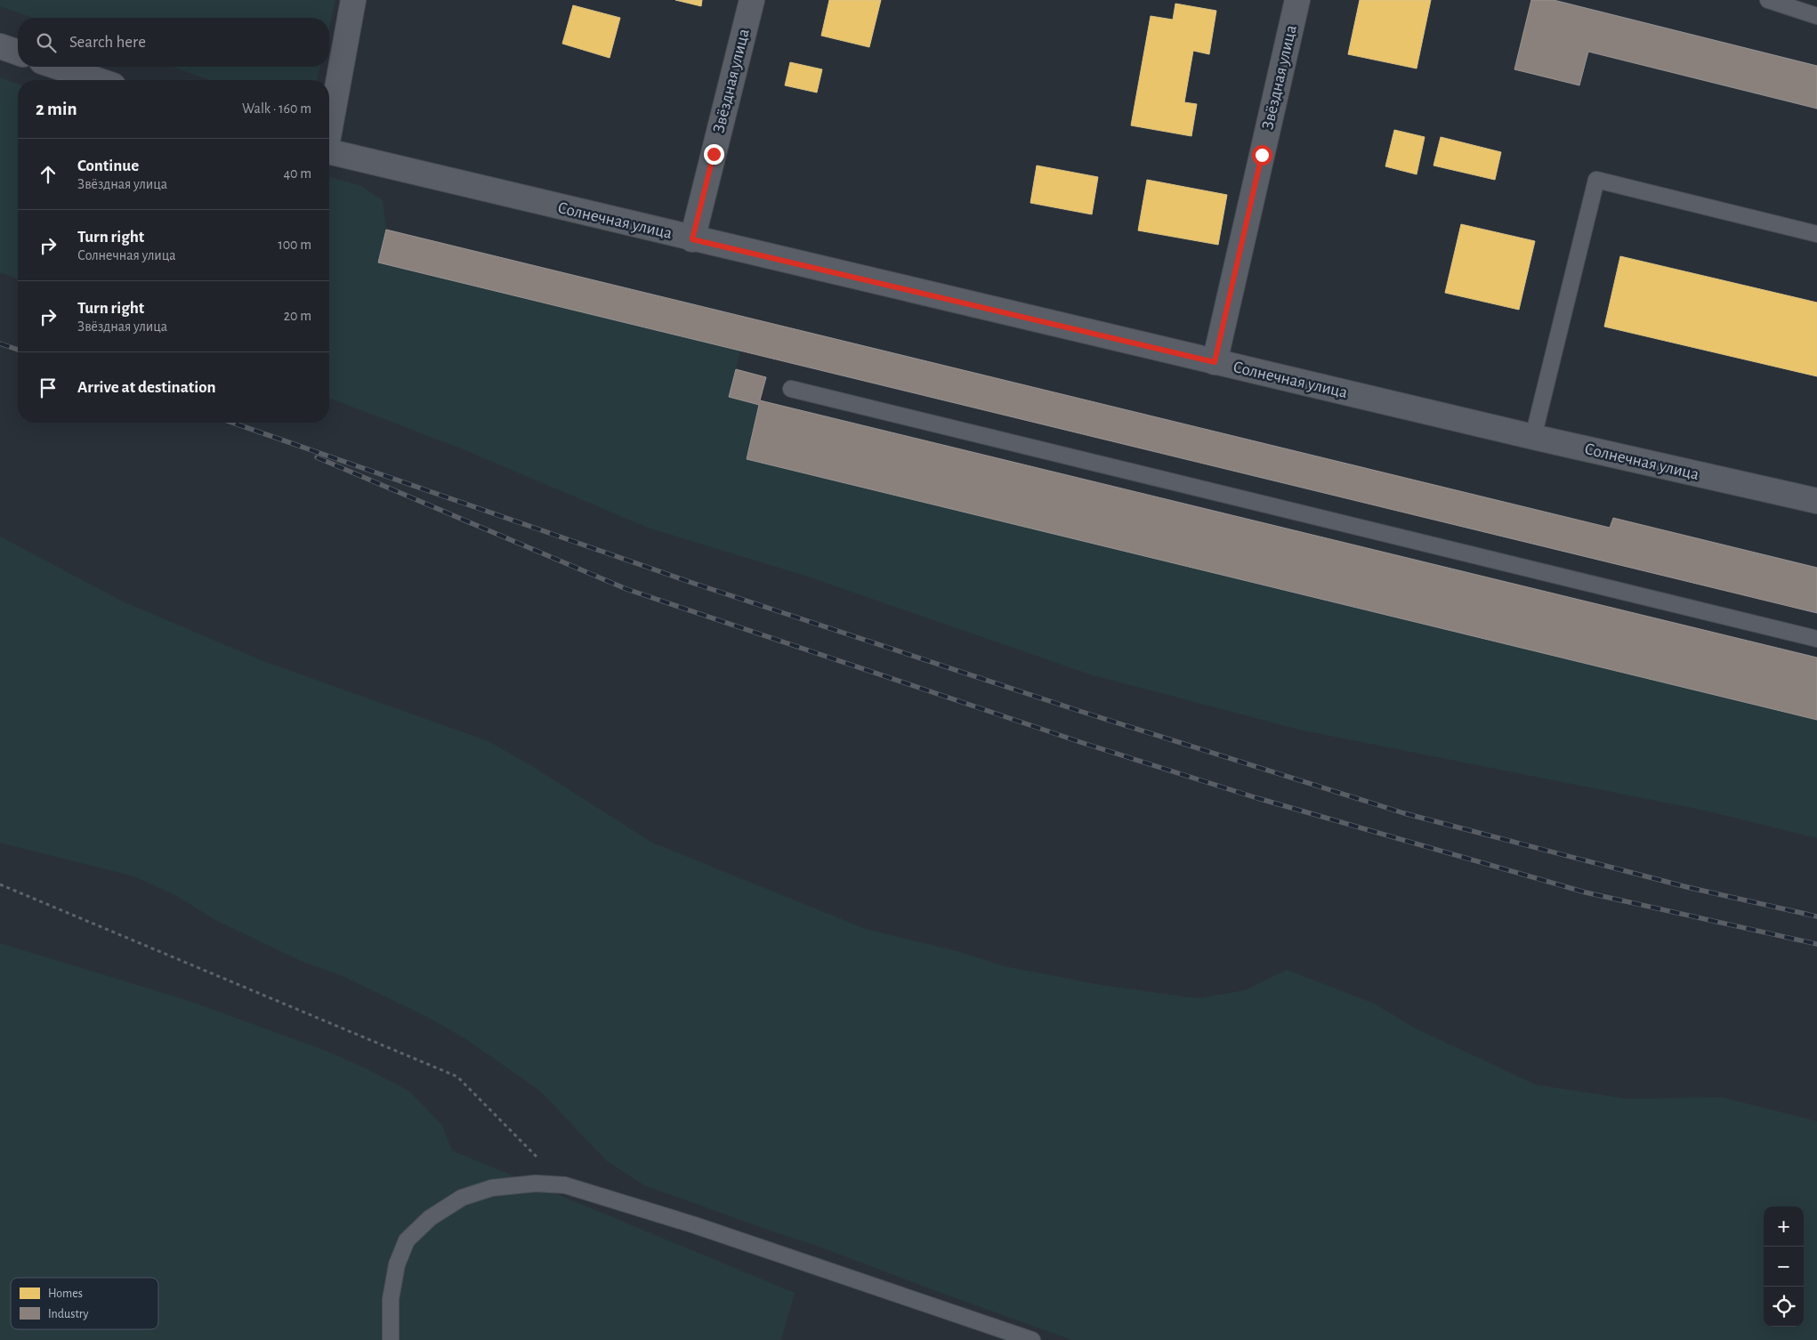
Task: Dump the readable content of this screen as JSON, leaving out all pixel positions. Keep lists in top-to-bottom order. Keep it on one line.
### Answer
{"streets":{"street":["Звёздная улица","Солнечная улица"]},"crossings":[["Звёздная улица","Солнечная улица"]],"legend":["Homes","Industry"],"page":{"search":"Search here","heading":["2 min","Walk · 160 m"],"list":[["Continue","Звёздная улица","40 m"],["Turn right","Солнечная улица","100 m"],["Turn right","Звёздная улица","20 m"],"Arrive at destination"],"map_buttons":["+","−"]}}
